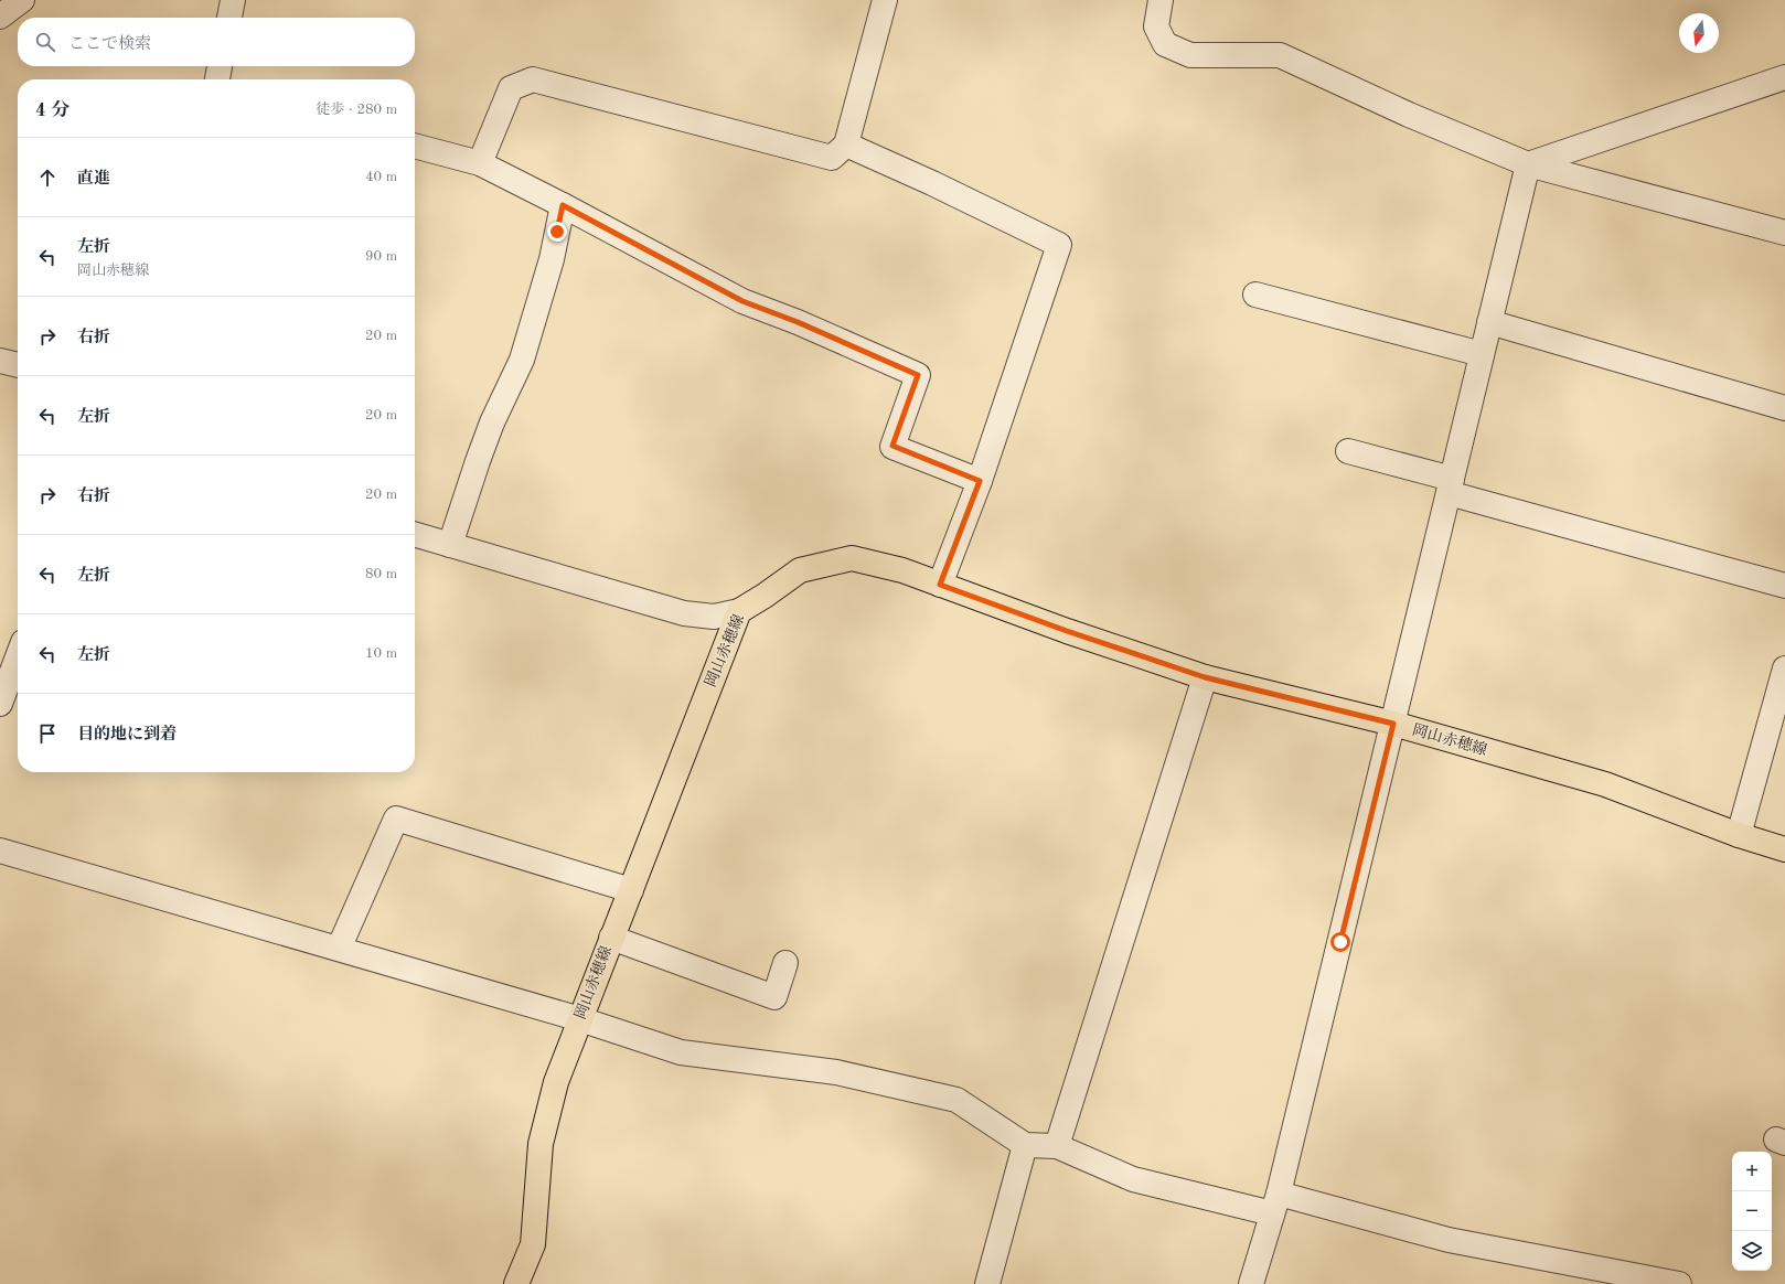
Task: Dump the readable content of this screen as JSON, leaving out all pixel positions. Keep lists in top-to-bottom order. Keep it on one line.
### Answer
{"streets":{"main road":["岡山赤穂線"]},"north":"bottom","page":{"search":"ここで検索","heading":["4 分","徒歩 · 280 m"],"list":[["直進","40 m"],["左折","岡山赤穂線","90 m"],["右折","20 m"],["左折","20 m"],["右折","20 m"],["左折","80 m"],["左折","10 m"],"目的地に到着"],"map_buttons":["+","−"]}}
